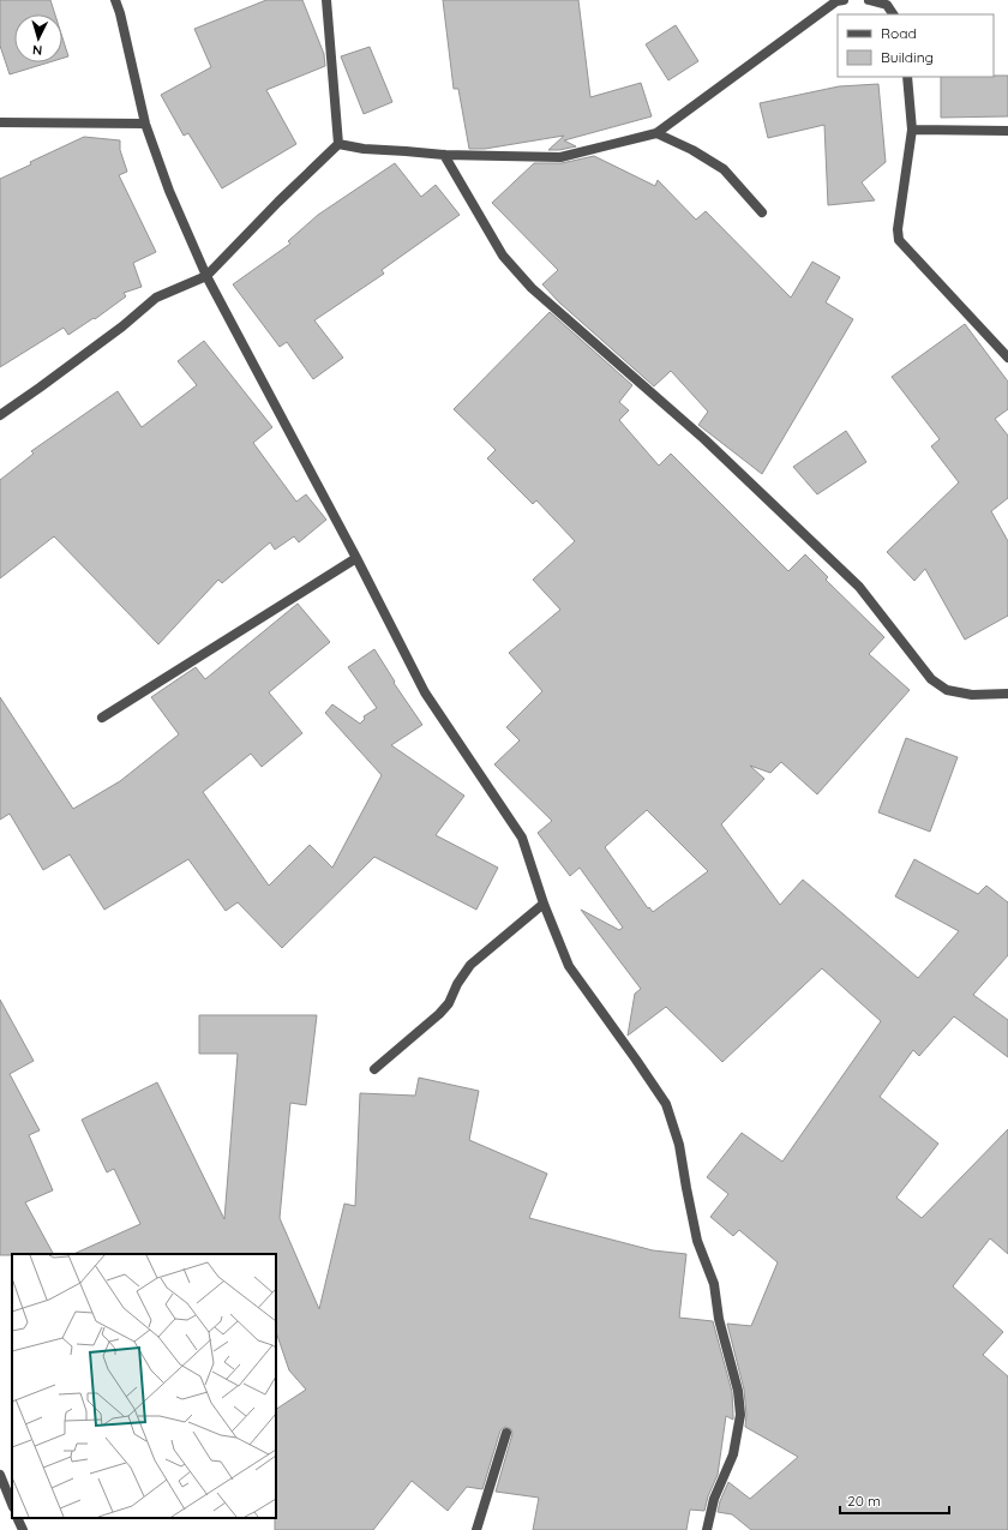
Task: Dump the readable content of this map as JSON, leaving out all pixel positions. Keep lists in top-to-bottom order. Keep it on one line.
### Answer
{"legend":["Road","Building"],"scale_bar":"20 m","north":"bottom"}
